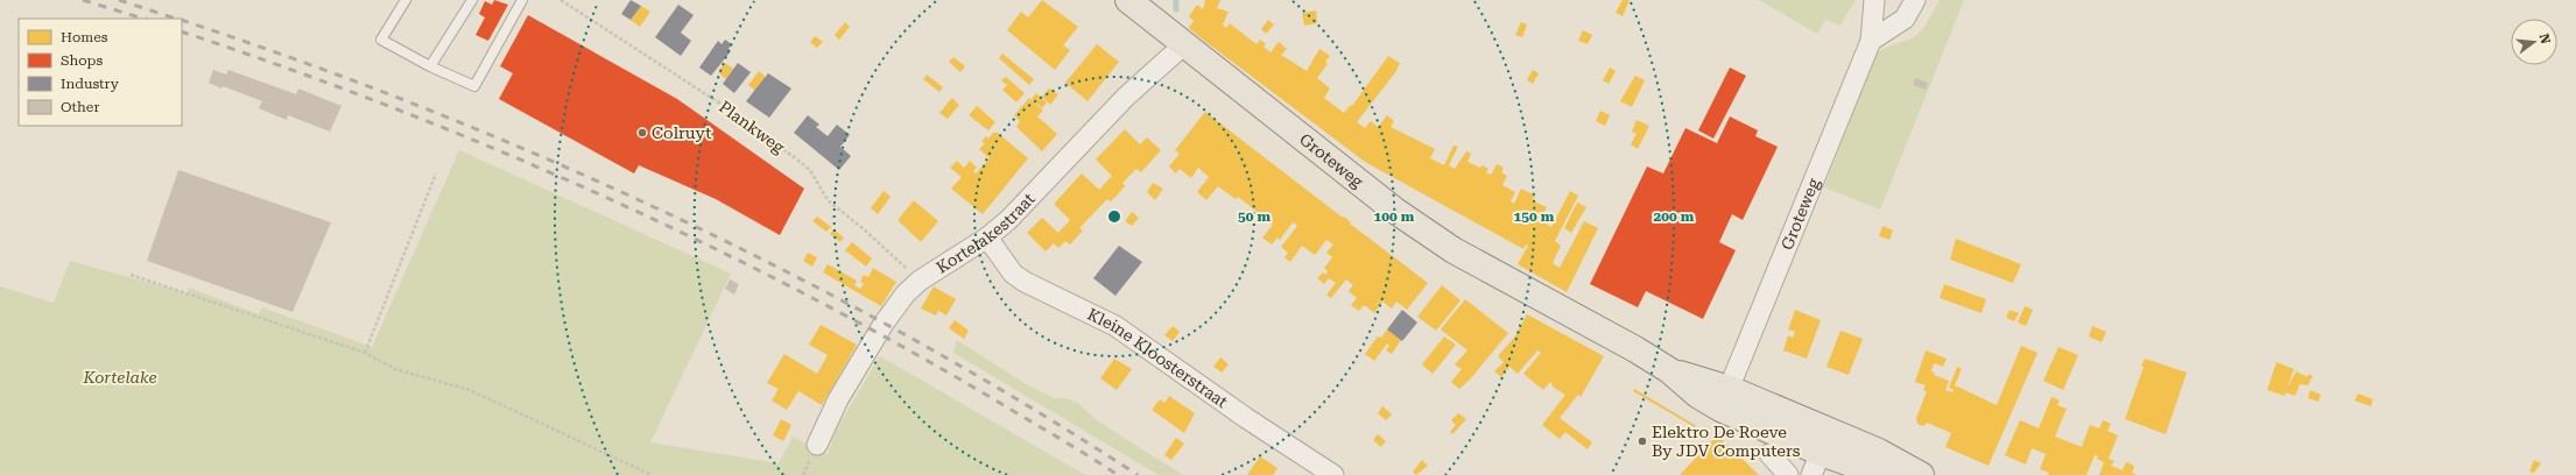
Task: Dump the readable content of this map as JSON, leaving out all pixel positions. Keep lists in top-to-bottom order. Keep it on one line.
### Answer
{"streets":{"main road":["Groteweg"],"street":["Kortelakestraat","Kleine Kloosterstraat"],"path":["Plankweg"]},"crossings":[["Plankweg","Kortelakestraat"],["Groteweg","Kortelakestraat"],["Kortelakestraat","Kleine Kloosterstraat"]],"parks":["Kortelake"],"places":["Colruyt","Elektro De Roeve By JDV Computers"],"legend":["Homes","Shops","Industry","Other"],"north":"right","rings":["50 m","100 m","150 m","200 m"]}
